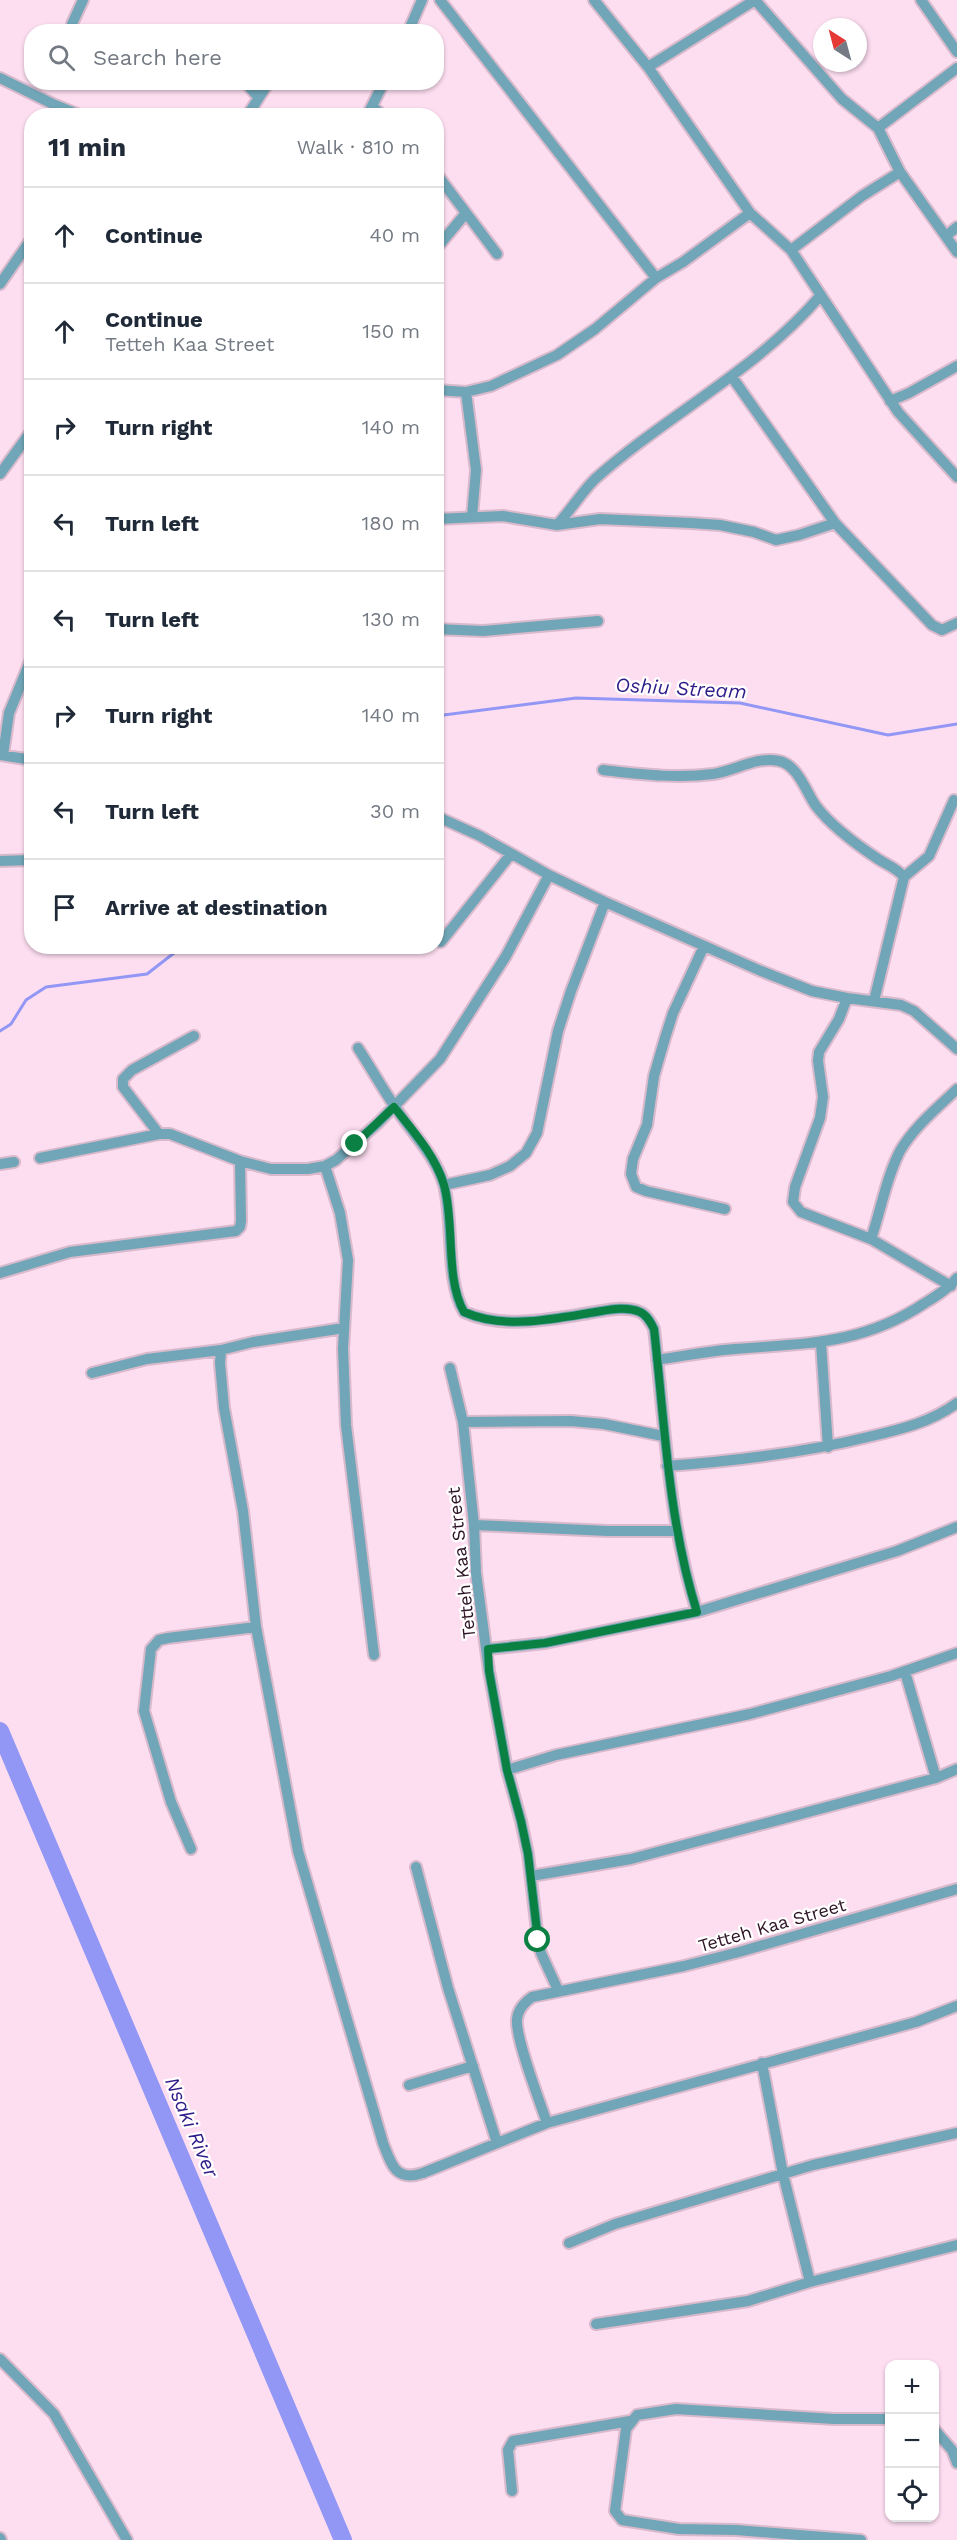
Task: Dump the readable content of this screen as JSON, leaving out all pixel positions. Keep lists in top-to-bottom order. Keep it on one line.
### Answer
{"streets":{"street":["Tetteh Kaa Street"]},"water":["Oshiu Stream","Nsaki River"],"north":"top left","page":{"search":"Search here","heading":["11 min","Walk · 810 m"],"list":[["Continue","40 m"],["Continue","Tetteh Kaa Street","150 m"],["Turn right","140 m"],["Turn left","180 m"],["Turn left","130 m"],["Turn right","140 m"],["Turn left","30 m"],"Arrive at destination"],"map_buttons":["+","−"]}}
